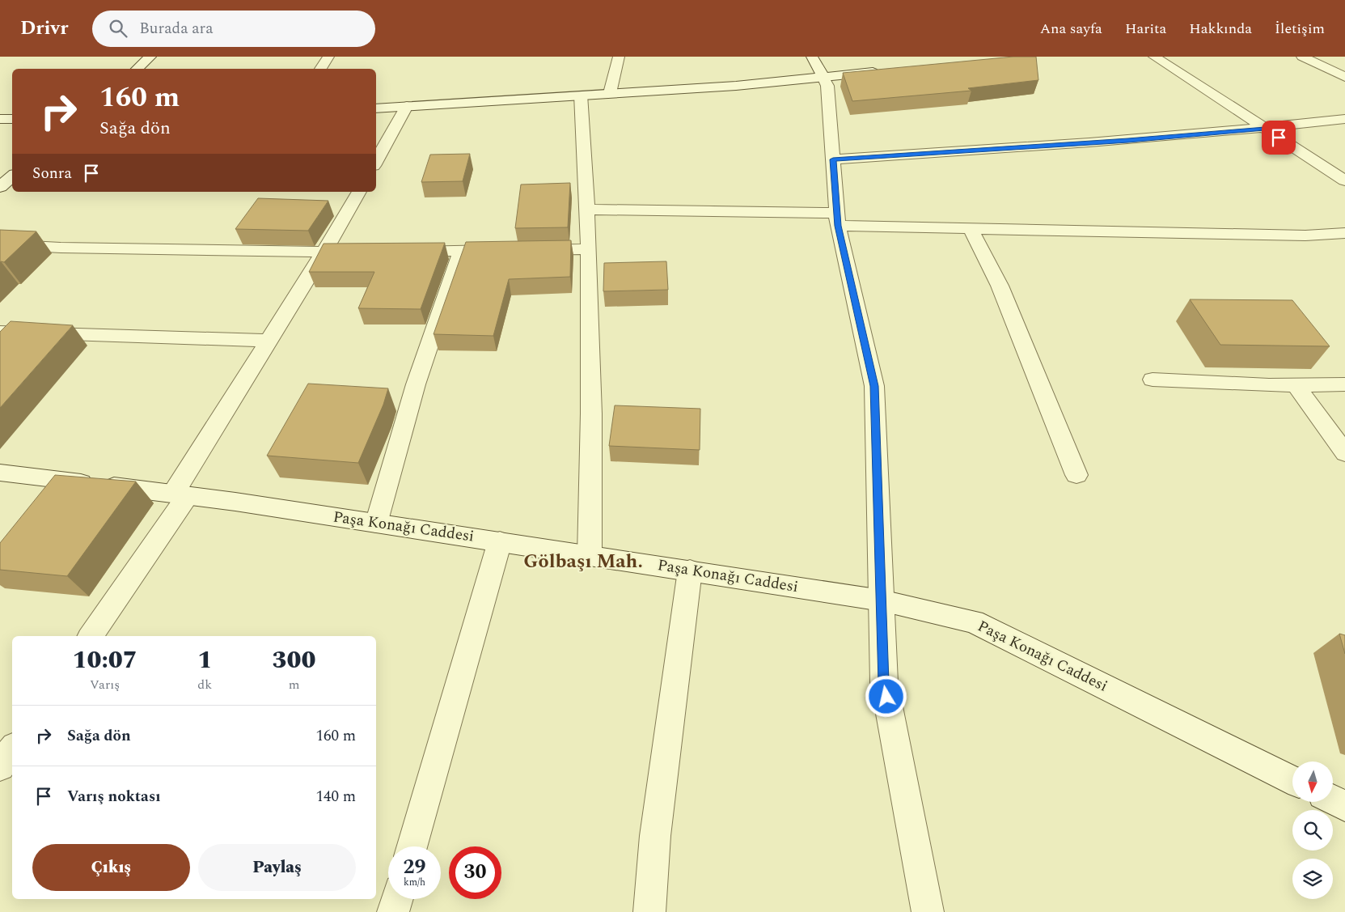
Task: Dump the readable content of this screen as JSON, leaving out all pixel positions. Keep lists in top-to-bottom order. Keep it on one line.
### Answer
{"streets":{"street":["Paşa Konağı Caddesi"]},"districts":["Gölbaşı Mah."],"north":"bottom","page":{"header":"Drivr","search":"Burada ara","nav":["Ana sayfa","Harita","Hakkında","İletişim"],"turn":["160 m","Sağa dön"],"then":"Sonra","eta":["10:07","Varış","1","dk","300","m"],"list":[{"name":"Sağa dön","value":"160 m"},{"name":"Varış noktası","value":"140 m"}],"buttons":["Çıkış","Paylaş"],"speed":"29 km/h","limit":"30"}}
